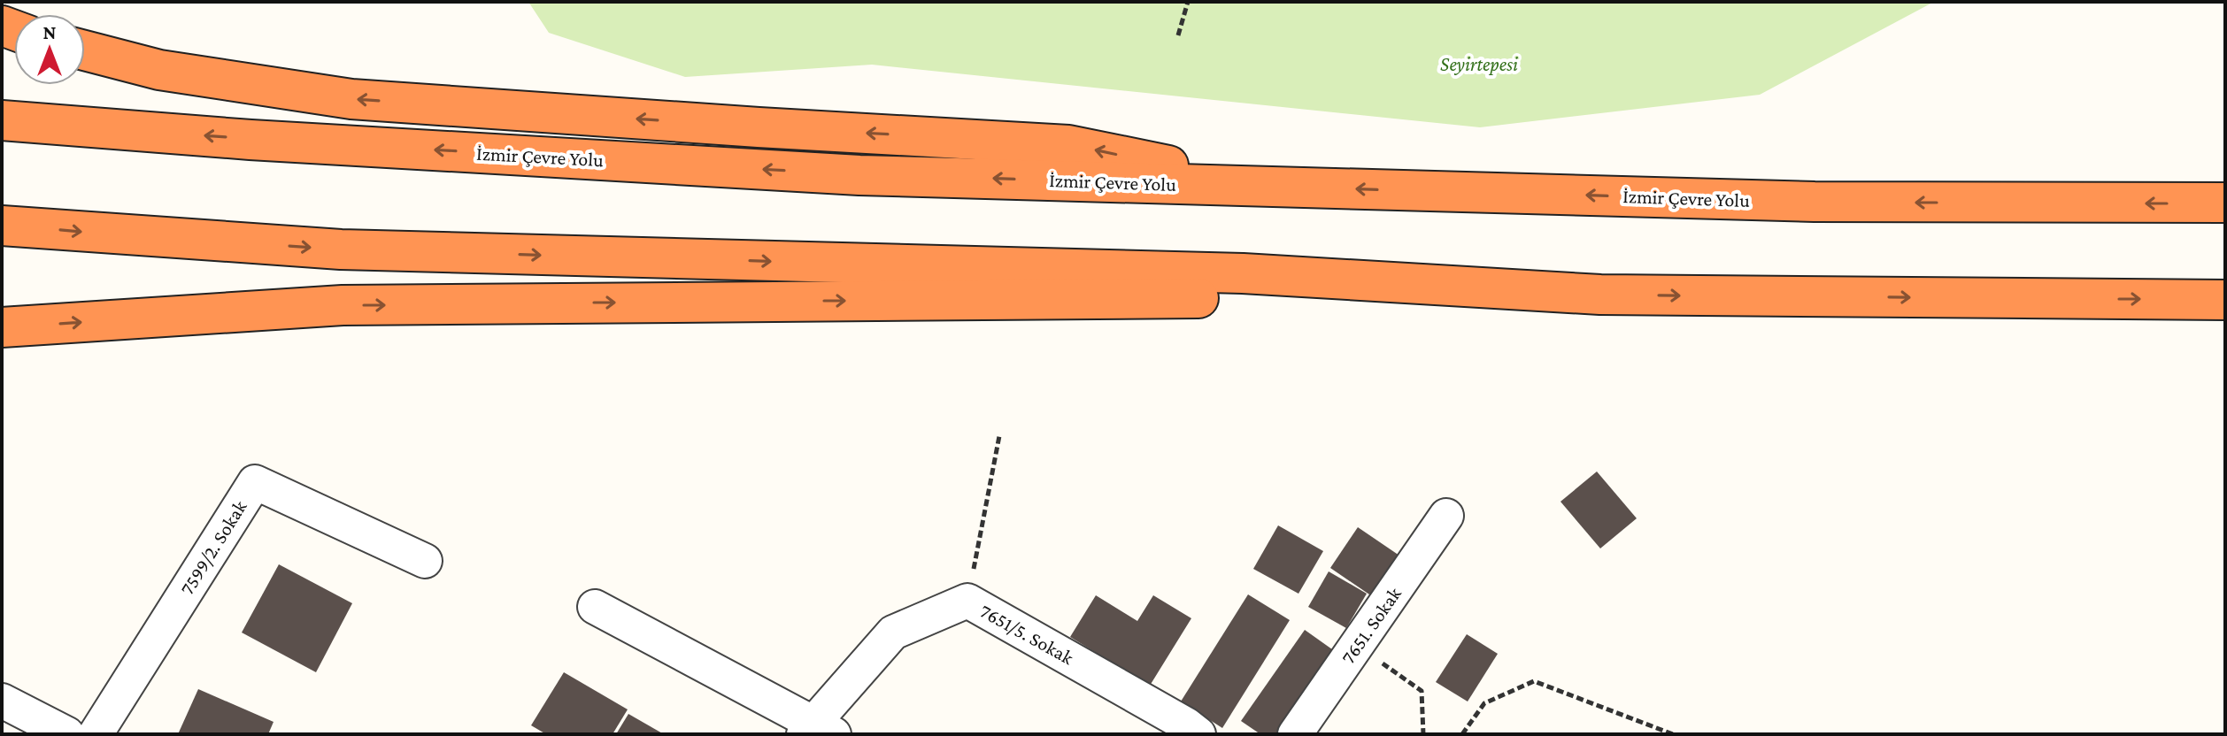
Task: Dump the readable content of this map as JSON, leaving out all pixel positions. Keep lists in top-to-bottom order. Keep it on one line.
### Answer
{"streets":{"highway":["İzmir Çevre Yolu"],"street":["7599/2. Sokak","7651. Sokak","7651/5. Sokak"]},"parks":["Seyirtepesi"],"north":"top"}
